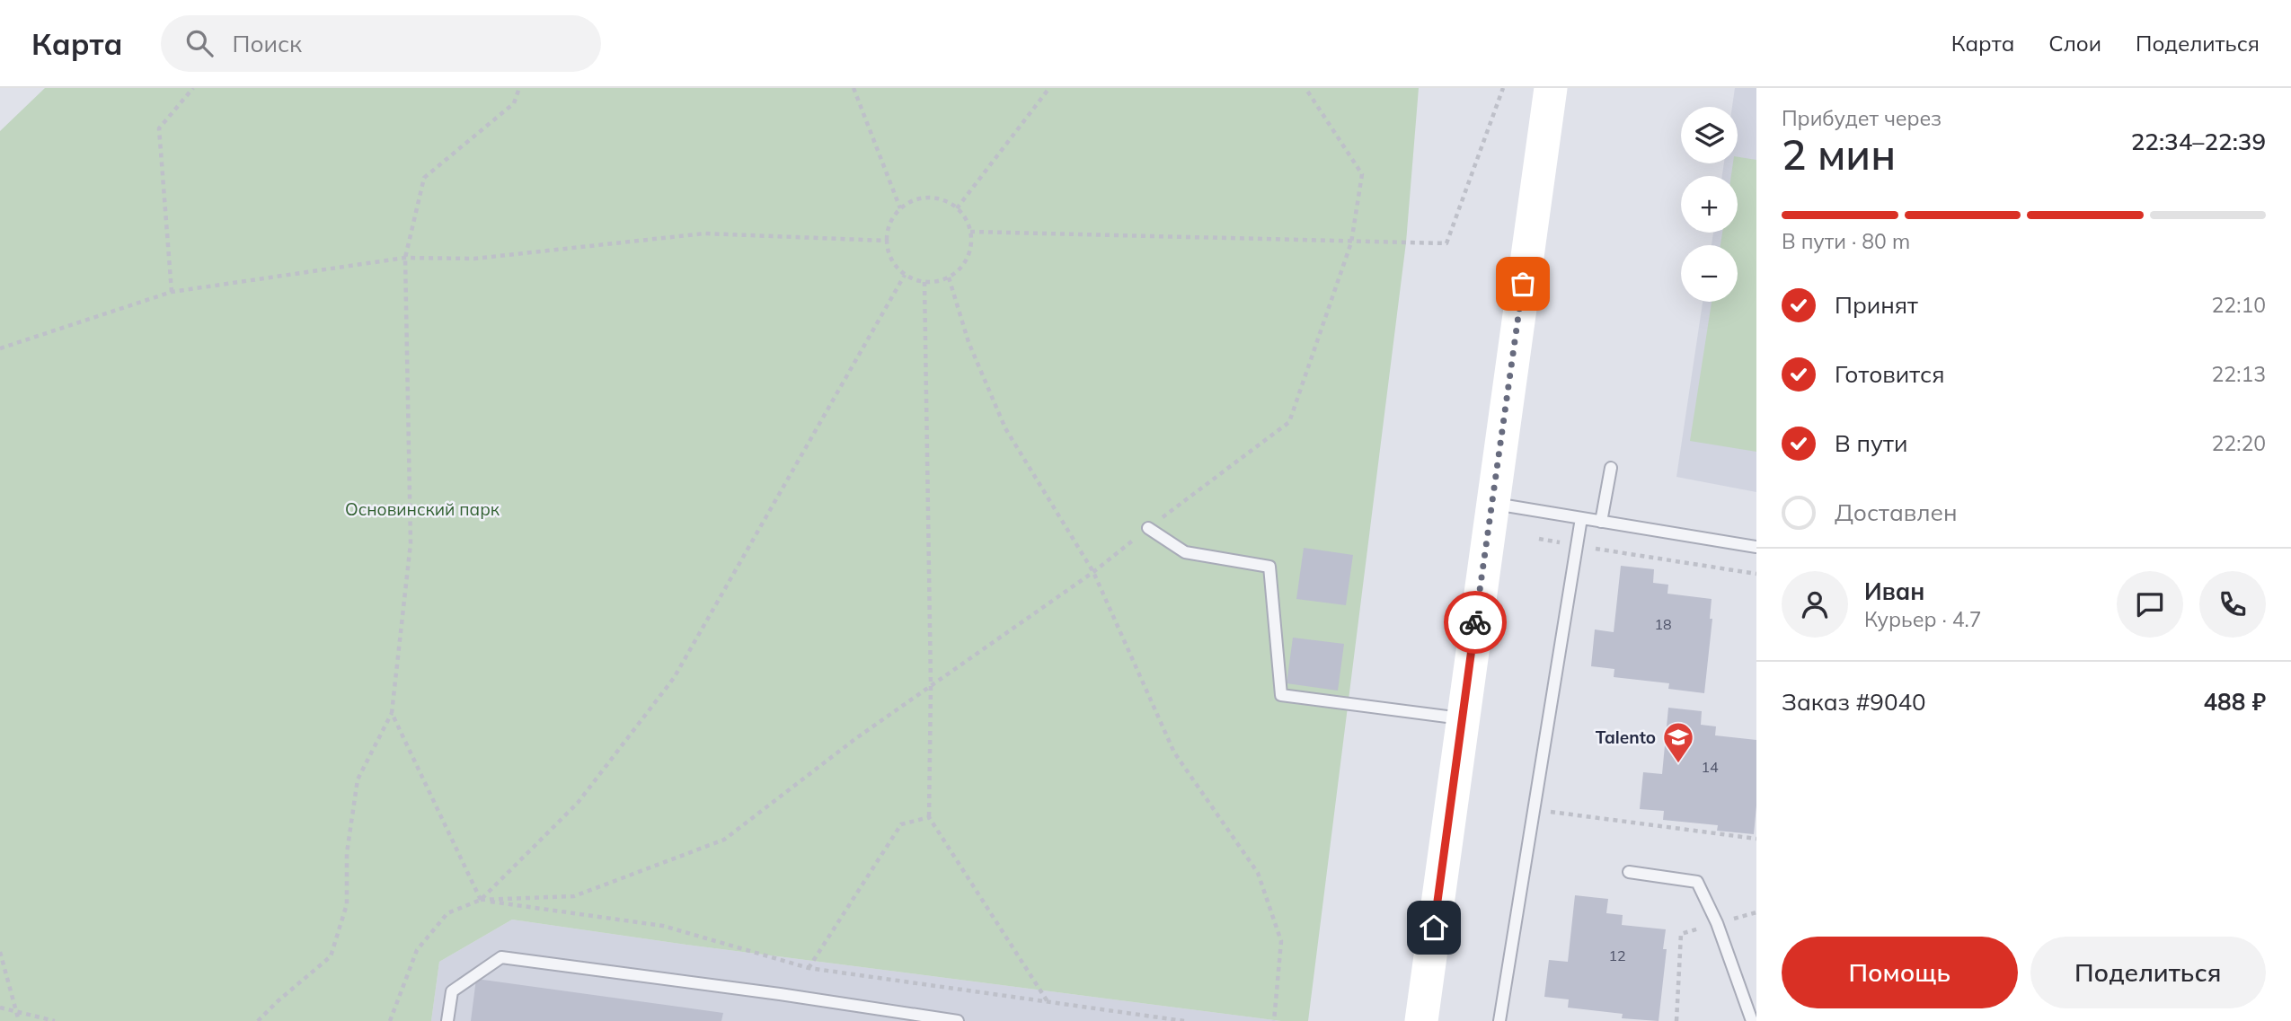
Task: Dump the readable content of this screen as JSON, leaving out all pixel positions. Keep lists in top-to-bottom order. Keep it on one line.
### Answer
{"parks":["Основинский парк"],"places":{"school or university":["Talento"]},"house_numbers":["18","14","12"],"page":{"header":"Карта","search":"Поиск","nav":["Карта","Слои","Поделиться"],"heading":["2 мин","Прибудет через","22:34–22:39"],"panel":["Иван","Курьер · 4.7","Заказ #9040","488 ₽"],"map_buttons":["+","−"],"bar":"В пути · 80 m","list":[["Принят","22:10"],["Готовится","22:13"],["В пути","22:20"],"Доставлен"],"buttons":["Помощь","Поделиться"]}}
